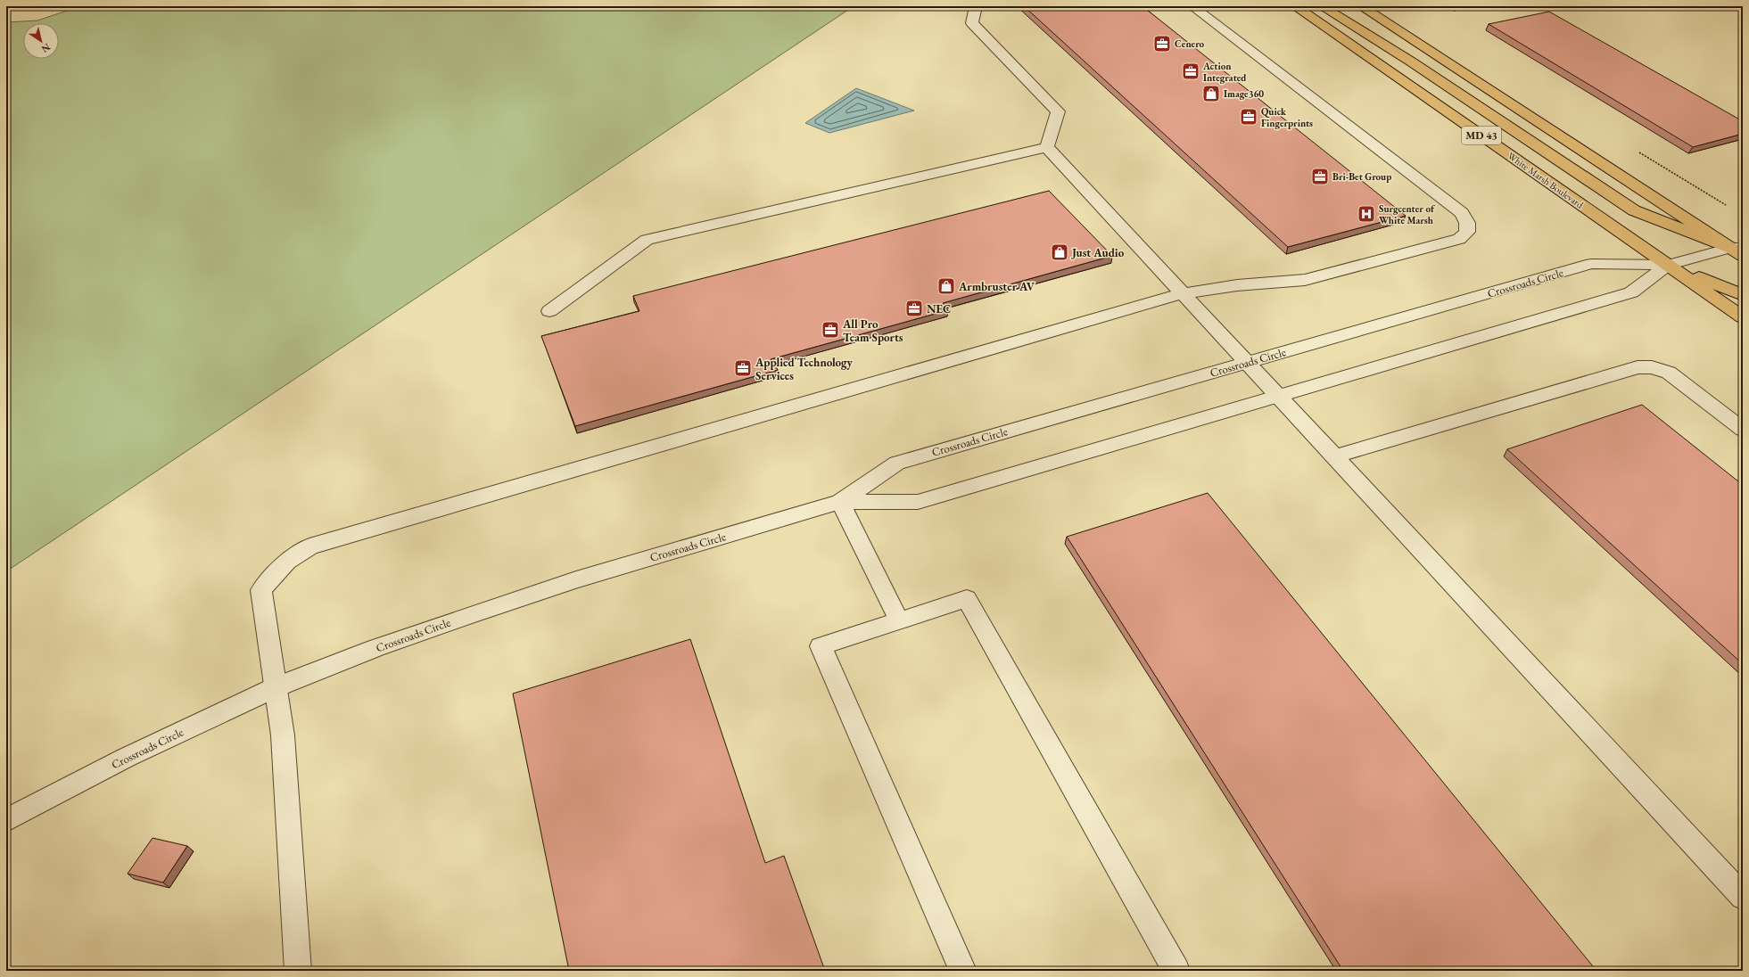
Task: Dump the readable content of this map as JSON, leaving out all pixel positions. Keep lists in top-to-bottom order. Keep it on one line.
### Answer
{"streets":{"main road":["MD 43","White Marsh Boulevard"],"street":["Crossroads Circle"]},"crossings":[["White Marsh Boulevard","Crossroads Circle"]],"places":{"office":["Cenero","Action Integrated","Quick Fingerprints","Bri-Bet Group","NEC","All Pro Team Sports","Applied Technology Services"],"shop":["Image360","Just Audio","Armbruster AV"],"hospital":["Surgcenter of White Marsh"]},"north":"bottom right"}
